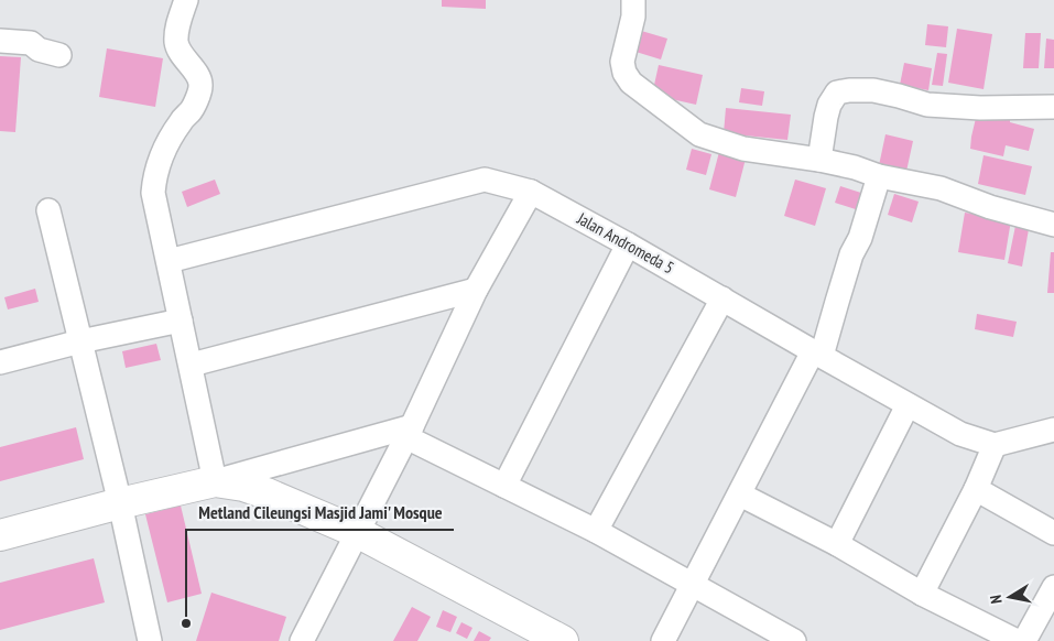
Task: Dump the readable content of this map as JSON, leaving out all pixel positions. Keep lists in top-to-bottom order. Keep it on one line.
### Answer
{"streets":{"street":["Jalan Andromeda 5"]},"places":["Metland Cileungsi Masjid Jami' Mosque"],"north":"left"}
